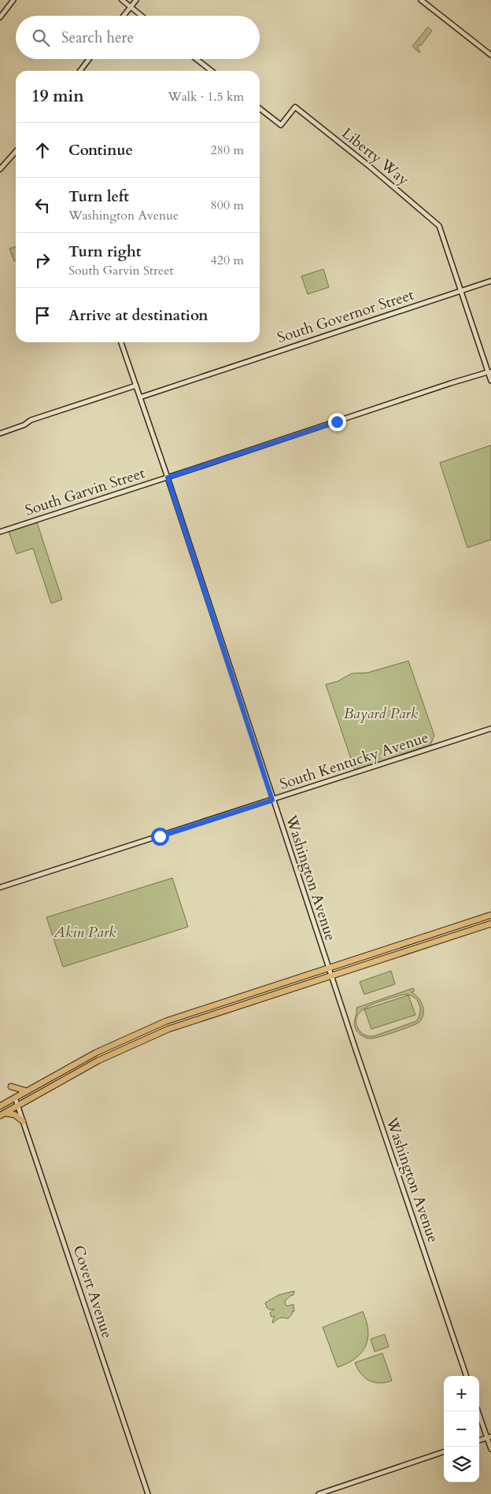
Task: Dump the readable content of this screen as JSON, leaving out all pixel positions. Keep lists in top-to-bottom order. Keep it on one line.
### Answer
{"streets":{"street":["Liberty Way","South Governor Street","South Garvin Street","South Kentucky Avenue","Washington Avenue","Covert Avenue"]},"crossings":[["Liberty Way","South Governor Street"],["South Governor Street","Washington Avenue"],["South Garvin Street","Washington Avenue"],["South Kentucky Avenue","Washington Avenue"]],"parks":["Bayard Park","Akin Park"],"page":{"search":"Search here","heading":["19 min","Walk · 1.5 km"],"list":[["Continue","280 m"],["Turn left","Washington Avenue","800 m"],["Turn right","South Garvin Street","420 m"],"Arrive at destination"],"map_buttons":["+","−"]}}
